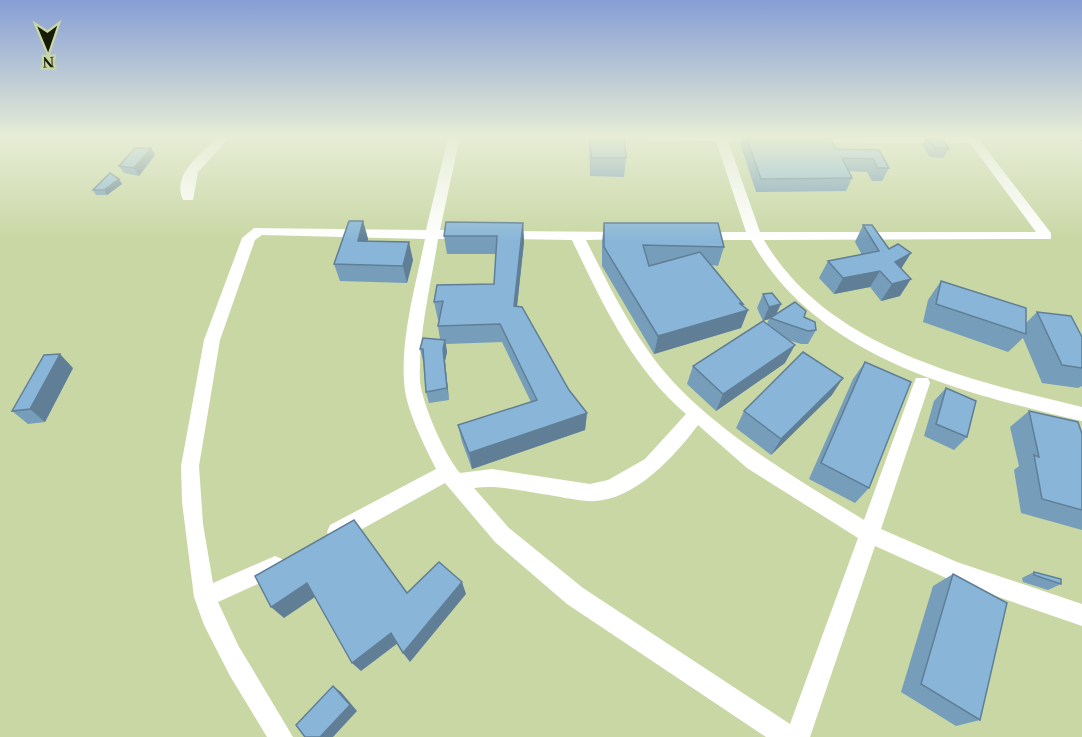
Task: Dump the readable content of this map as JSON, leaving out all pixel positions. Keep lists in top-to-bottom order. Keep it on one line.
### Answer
{"north":"bottom"}
